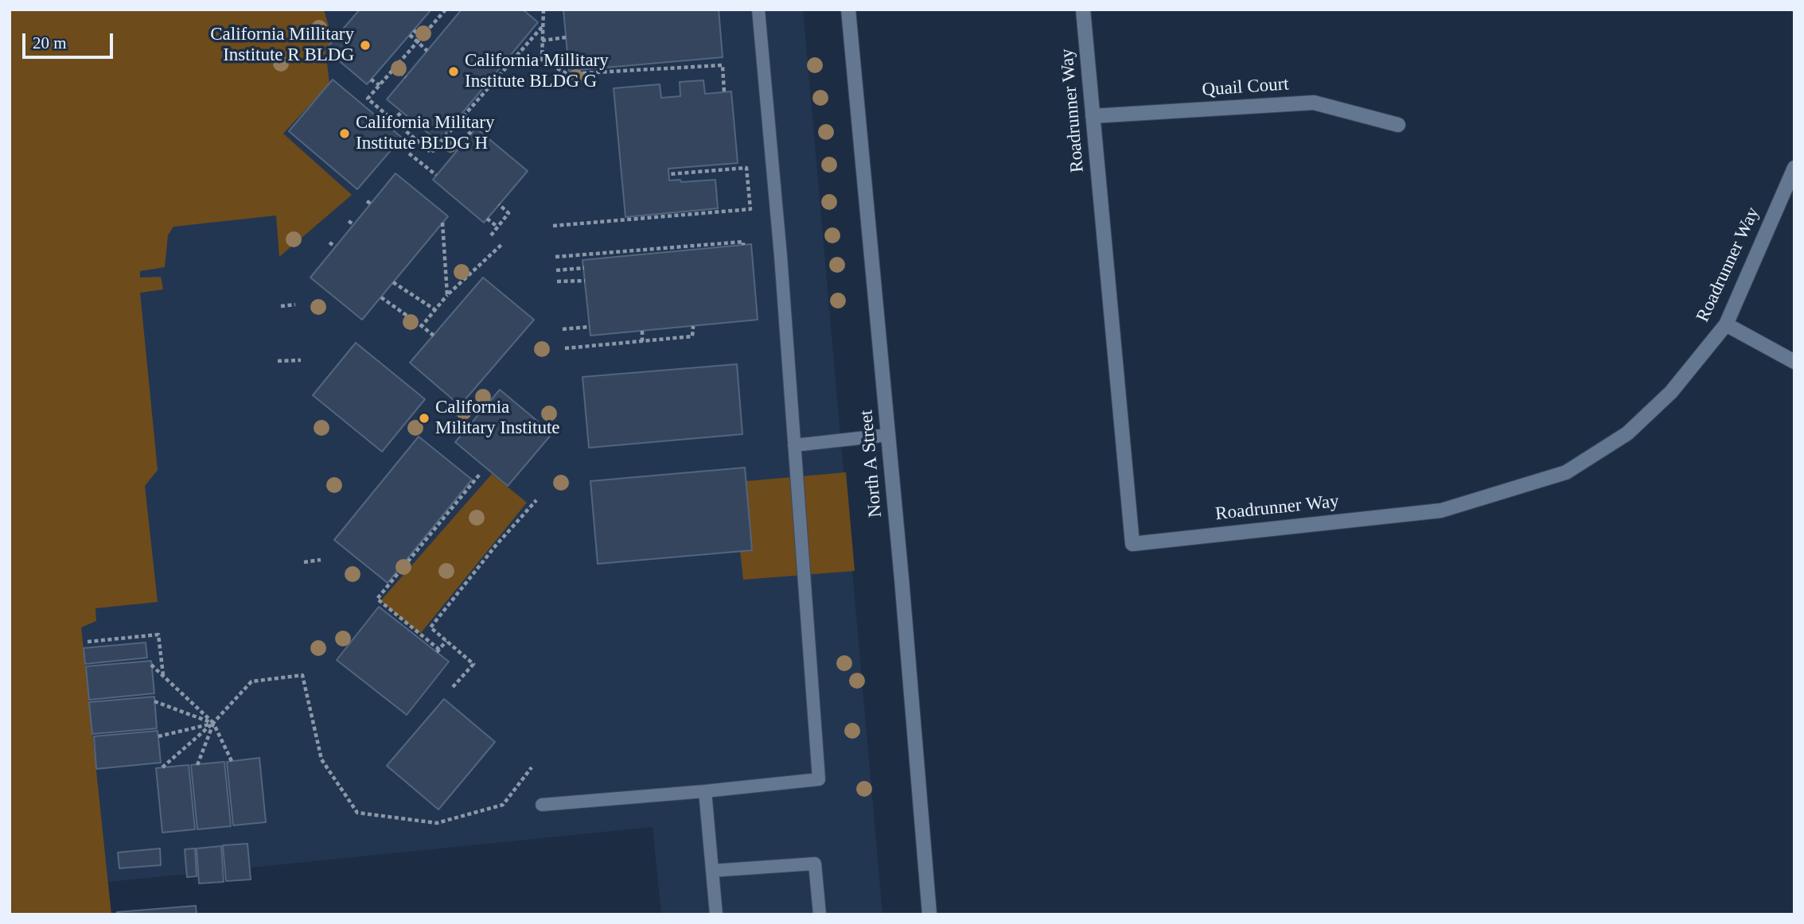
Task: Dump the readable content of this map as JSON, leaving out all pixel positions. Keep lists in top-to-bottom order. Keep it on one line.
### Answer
{"streets":{"street":["Quail Court","Roadrunner Way","North A Street"]},"crossings":[["Quail Court","Roadrunner Way"]],"places":["California Millitary Institute R BLDG","California Millitary Institute BLDG G","California Military Institute BLDG H","California Military Institute"],"scale_bar":"20 m"}
